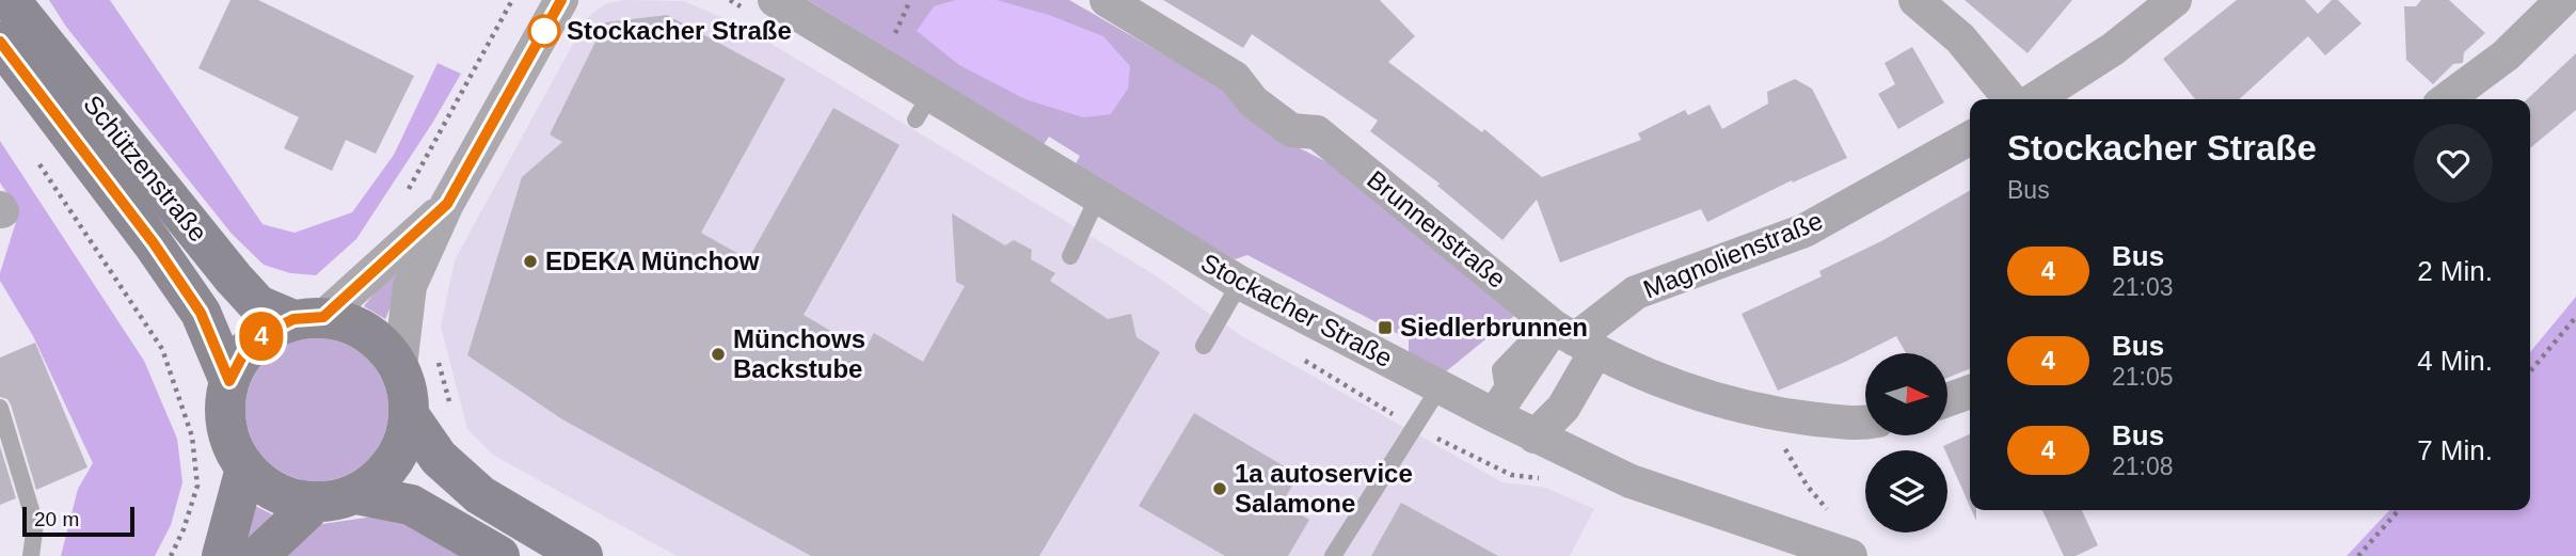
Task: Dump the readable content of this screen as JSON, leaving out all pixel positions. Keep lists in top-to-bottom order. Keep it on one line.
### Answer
{"streets":{"main road":["Schützenstraße"],"street":["Brunnenstraße","Magnolienstraße","Stockacher Straße"]},"crossings":[["Brunnenstraße","Magnolienstraße"]],"places":{"other":["Stockacher Straße","EDEKA Münchow","Münchows Backstube","1a autoservice Salamone"],"transit":["Siedlerbrunnen"]},"lines":["bus line 4"],"scale_bar":"20 m","north":"right","page":{"on_map":"4","heading":["Stockacher Straße","Bus"],"list":[{"mark":"4","name":"Bus","note":"21:03","value":"2 Min."},{"mark":"4","name":"Bus","note":"21:05","value":"4 Min."},{"mark":"4","name":"Bus","note":"21:08","value":"7 Min."}],"scale":"20 m"}}
